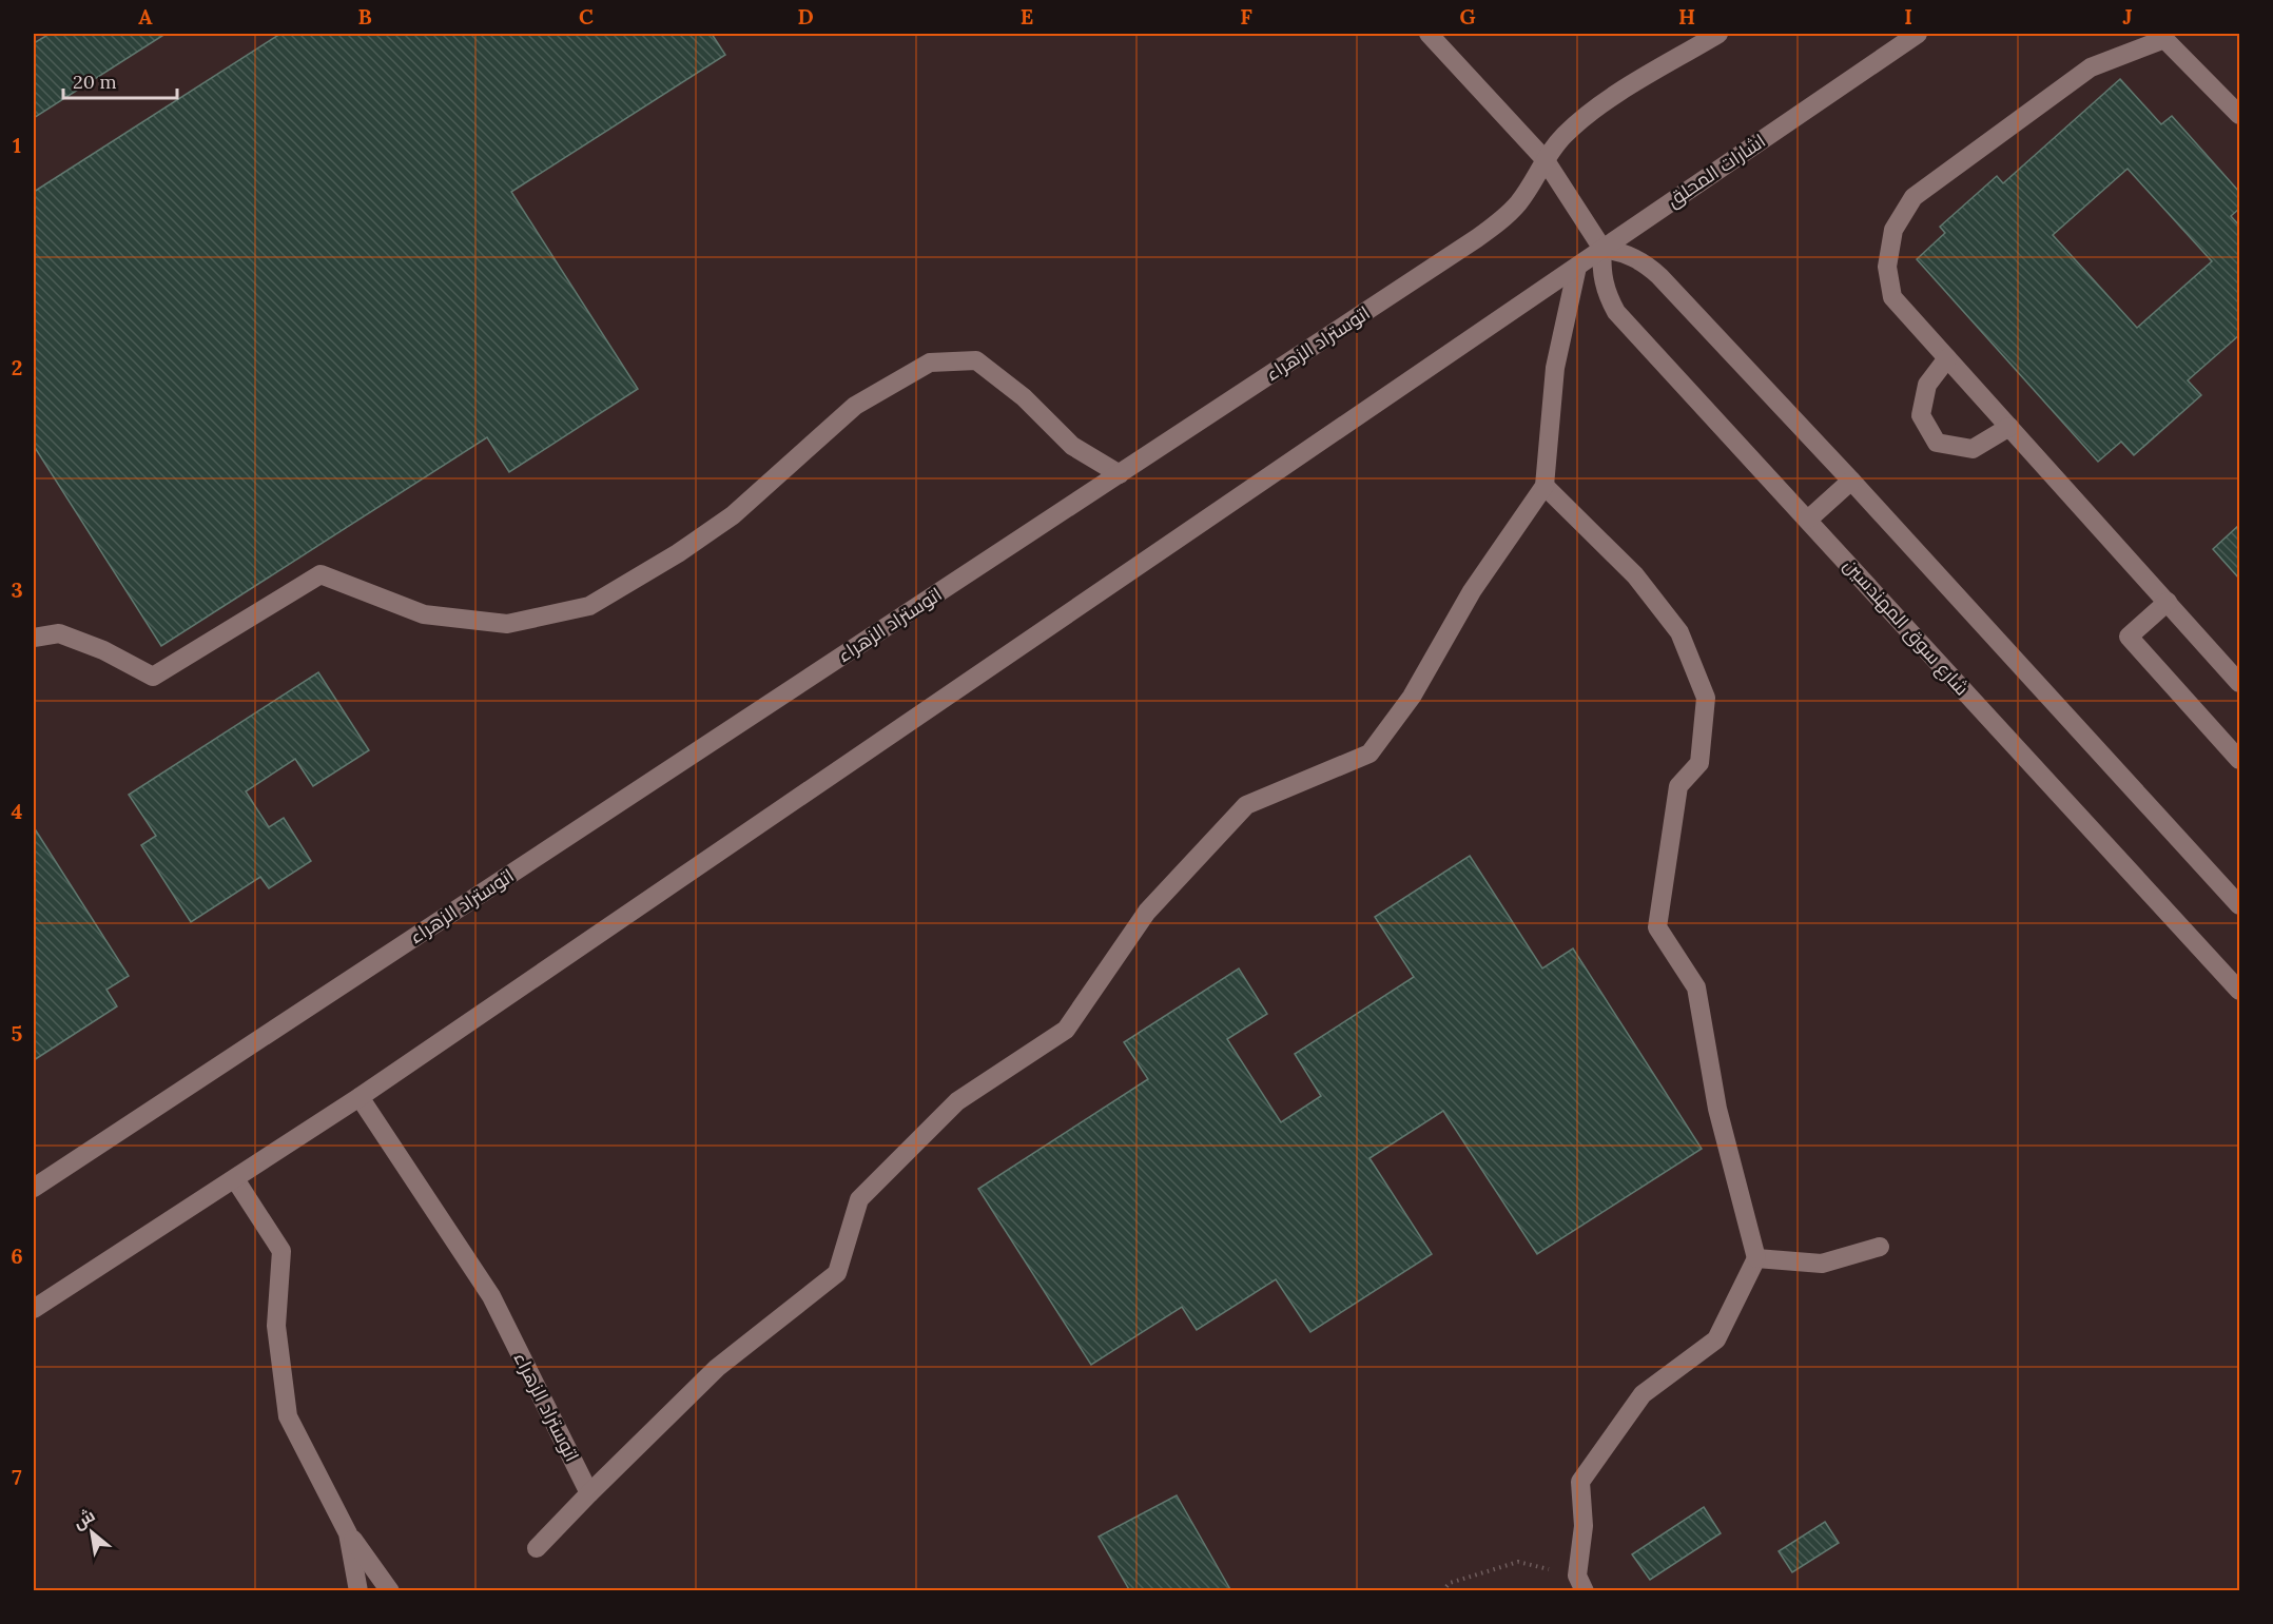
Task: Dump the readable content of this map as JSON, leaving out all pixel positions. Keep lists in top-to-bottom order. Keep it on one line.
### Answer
{"streets":{"street":["اشارات المحلق","اتوستراد الزهراء","شارع سوق المهندسين"]},"crossings":[["اشارات المحلق","شارع سوق المهندسين"]],"scale_bar":"20 m","north":"top left","grid":{"columns":["A","B","C","D","E","F","G","H","I","J"],"rows":["1","2","3","4","5","6","7"]}}
